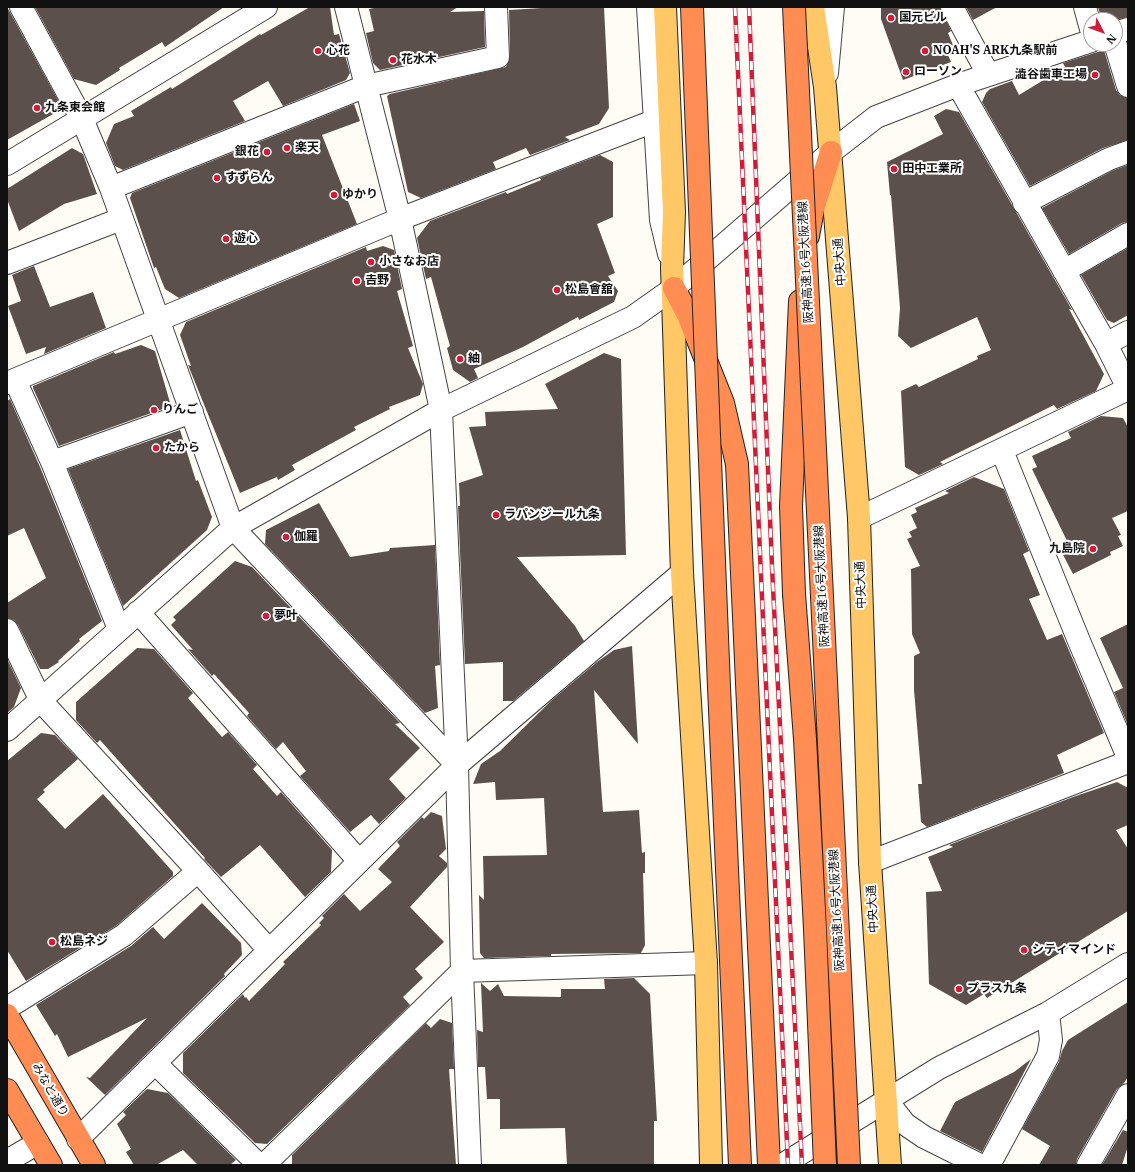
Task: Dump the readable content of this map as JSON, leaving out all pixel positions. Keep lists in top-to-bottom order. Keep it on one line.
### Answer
{"streets":{"highway":["阪神高速16号大阪港線","みなと通り"],"main road":["中央大通"]},"places":["国元ビル","心花","NOAH'S ARK九条駅前","花水木","ローソン","澁谷歯車工場","九条東会館","楽天","銀花","田中工業所","すずらん","ゆかり","遊心","小さなお店","𠮷野","松島會舘","紬","りんご","たから","ラパンジール九条","伽羅","九島院","夢叶","松島ネジ","シティマインド","プラス九条"],"north":"bottom right"}
